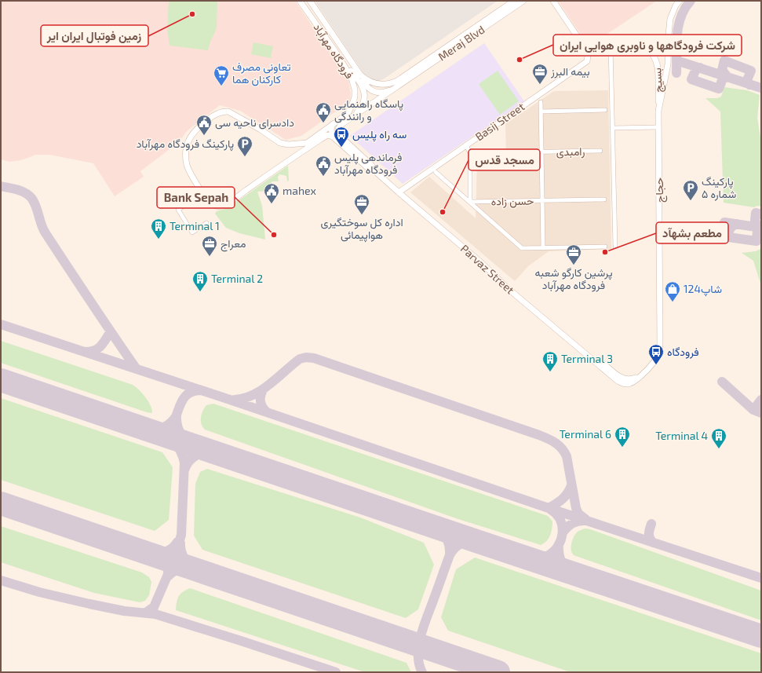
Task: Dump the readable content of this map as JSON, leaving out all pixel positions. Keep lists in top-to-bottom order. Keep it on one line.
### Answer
{"streets":{"main road":["Meraj Blvd","فرودگاه مهرآباد","بسیج","Basij Street","حجاج","Parvaz Street"],"street":["رامبدی","حسن زاده"]},"crossings":[["Meraj Blvd","فرودگاه مهرآباد"],["بسیج","Basij Street"],["بسیج","حجاج"],["Basij Street","Parvaz Street"],["حجاج","Parvaz Street"]],"places":{"other":["زمین فوتبال ایران ایر","شرکت فرودگاهها و ناوبری هوایی ایران","مسجد قدس","Bank Sepah","مطعم بشهآد"],"office":["بیمه البرز","اداره کل سوختگیری هواپیمائی","معراج","پرشین کارگو شعبه فرودگاه مهرآباد"],"supermarket":["تعاونی مصرف کارکنان هما"],"public building":["پاسگاه راهنمایی و رانندگی","دادسرای ناحیه سی","فرماندهی پلیس فرودگاه مهرآباد","mahex"],"bus stop":["سه راه پلیس","فرودگاه"],"parking":["پارکینگ فرودگاه مهرآباد","پارکینگ شماره ۵"],"building":["Terminal 1","Terminal 2","Terminal 3","Terminal 6","Terminal 4"],"shop":["124شاپ"]}}
